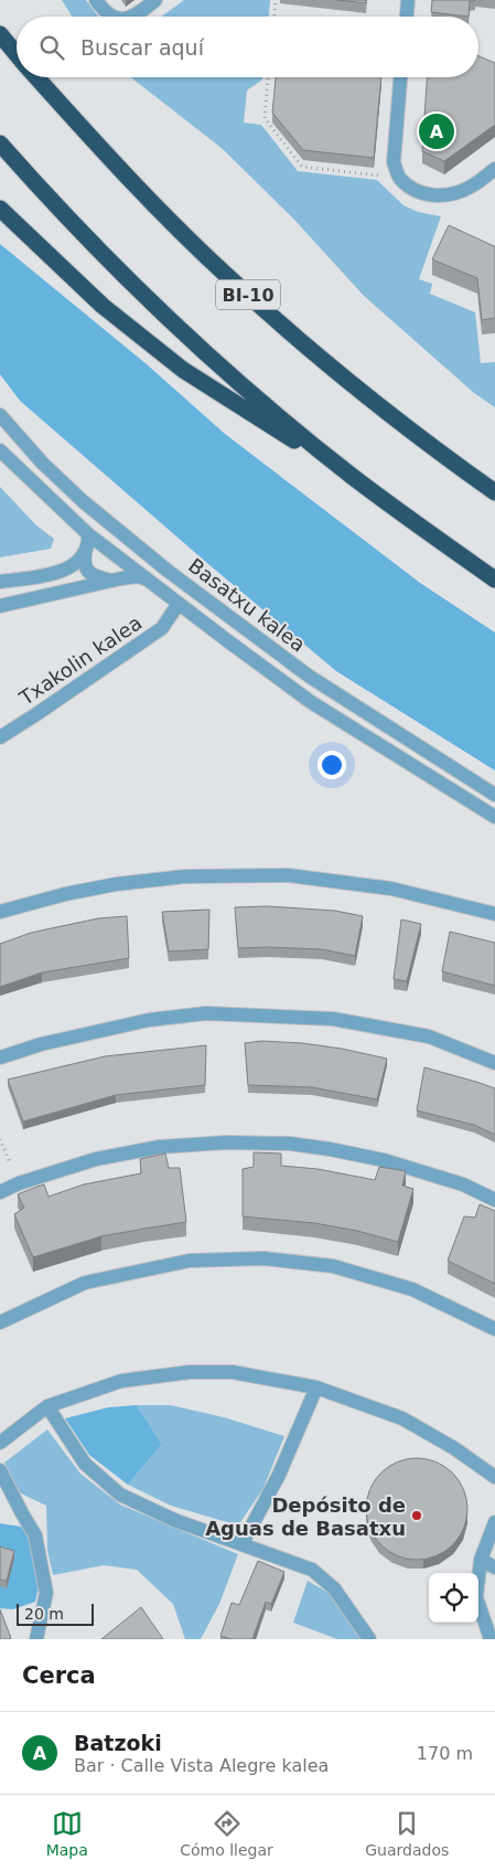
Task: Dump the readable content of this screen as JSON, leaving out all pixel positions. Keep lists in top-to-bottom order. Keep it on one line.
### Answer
{"streets":{"highway":["BI-10"],"street":["Basatxu kalea","Txakolin kalea"]},"places":["Depósito de Aguas de Basatxu"],"scale_bar":"20 m","page":{"search":"Buscar aquí","pins":"A","scale":"20 m","heading":"Cerca","list":[{"mark":"A","name":"Batzoki","note":"Bar · Calle Vista Alegre kalea","value":"170 m"}],"nav":["Mapa","Cómo llegar","Guardados"]}}
